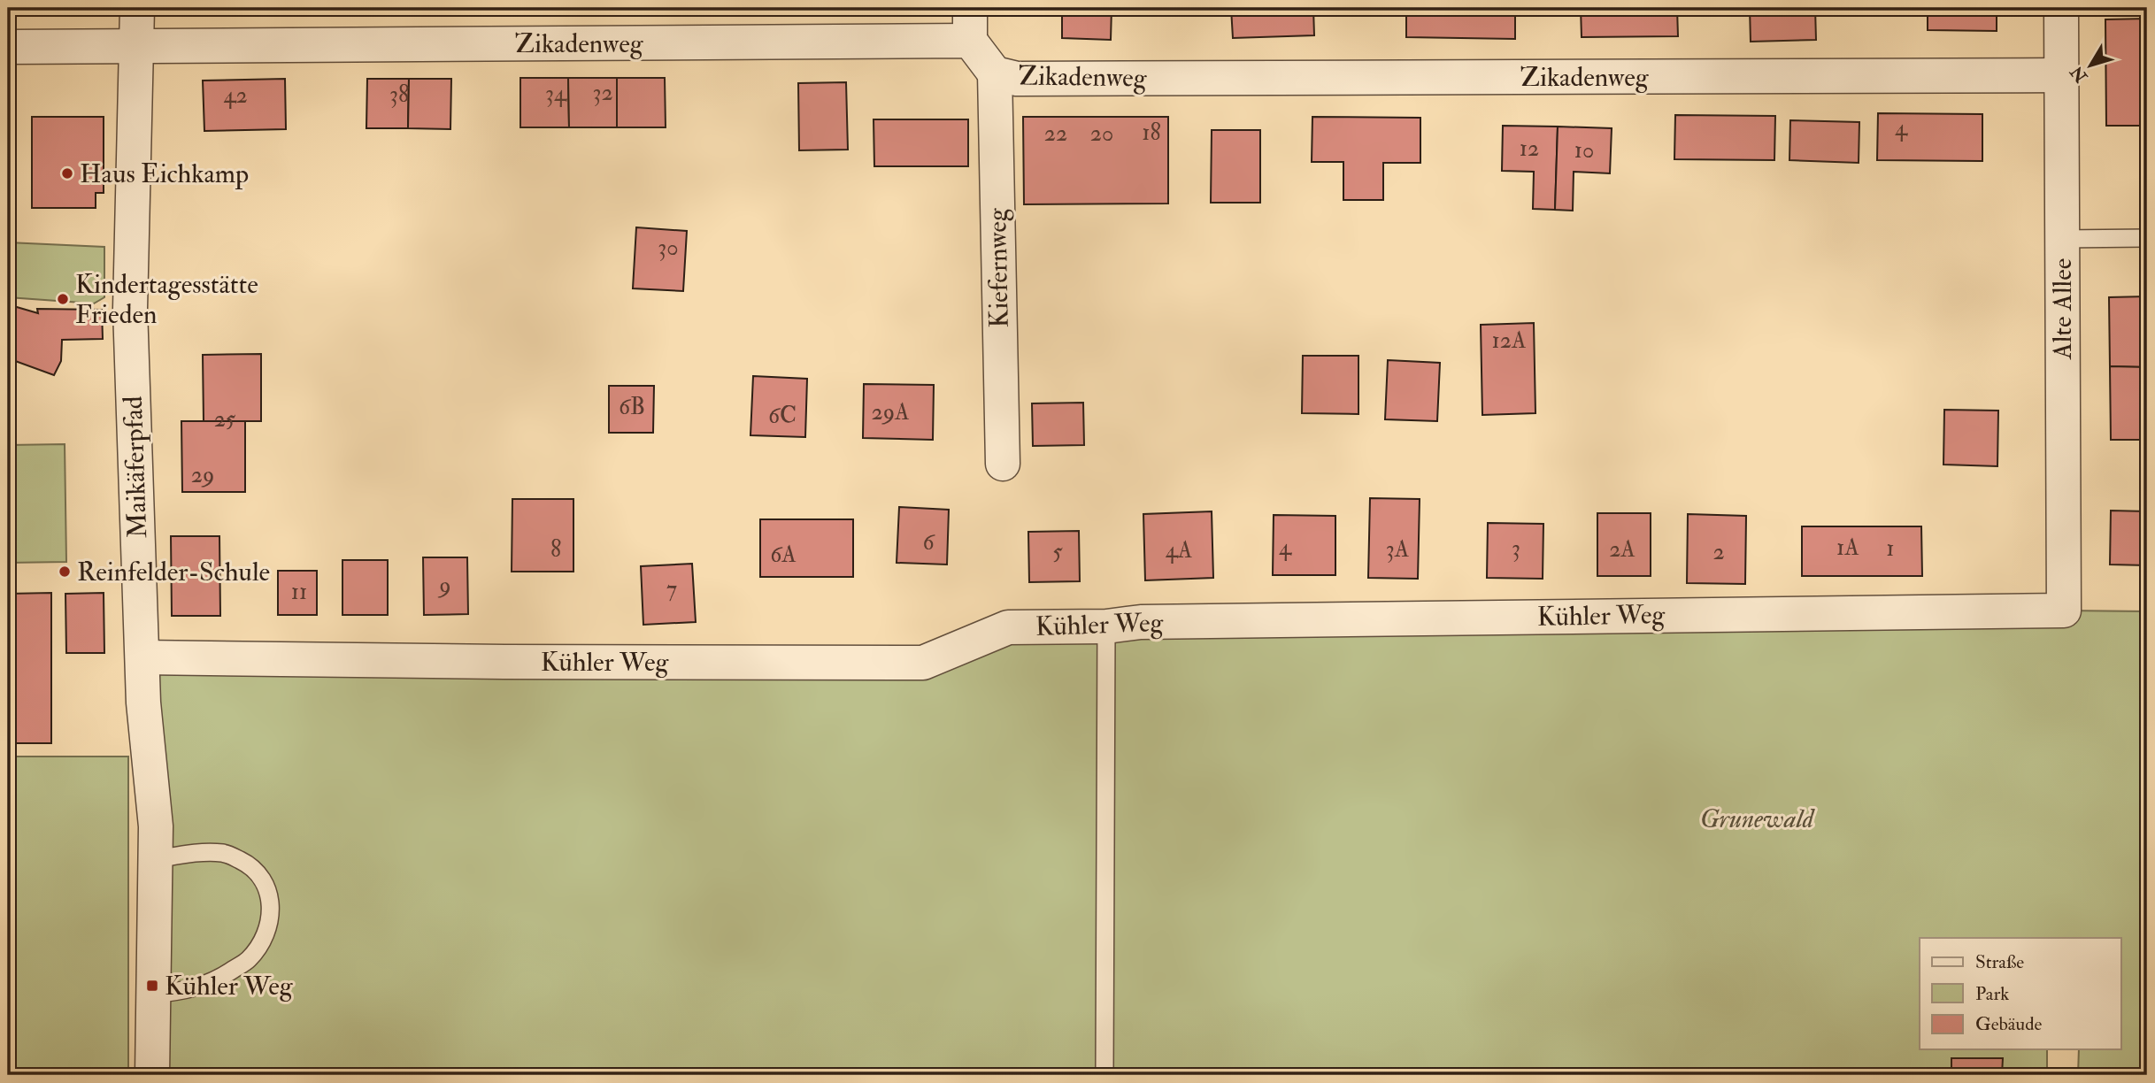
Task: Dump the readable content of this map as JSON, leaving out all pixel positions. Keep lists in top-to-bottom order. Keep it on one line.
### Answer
{"streets":{"street":["Zikadenweg","Kiefernweg","Alte Allee","Maikäferpfad","Kühler Weg"]},"crossings":[["Zikadenweg","Kiefernweg"],["Zikadenweg","Alte Allee"],["Zikadenweg","Maikäferpfad"],["Alte Allee","Kühler Weg"],["Maikäferpfad","Kühler Weg"]],"parks":["Grunewald"],"places":{"other":["Haus Eichkamp","Kindertagesstätte Frieden","Reinfelder-Schule"],"transit":["Kühler Weg"]},"house_numbers":["32","34","38","42","4","18","22","20","12","10","30","12A","6B","29A","6C","25","29","6","4","1A","3","1","8","3A","2A","4A","5","2","6A","9","7","11"],"legend":["Straße","Park","Gebäude"],"north":"bottom left"}
